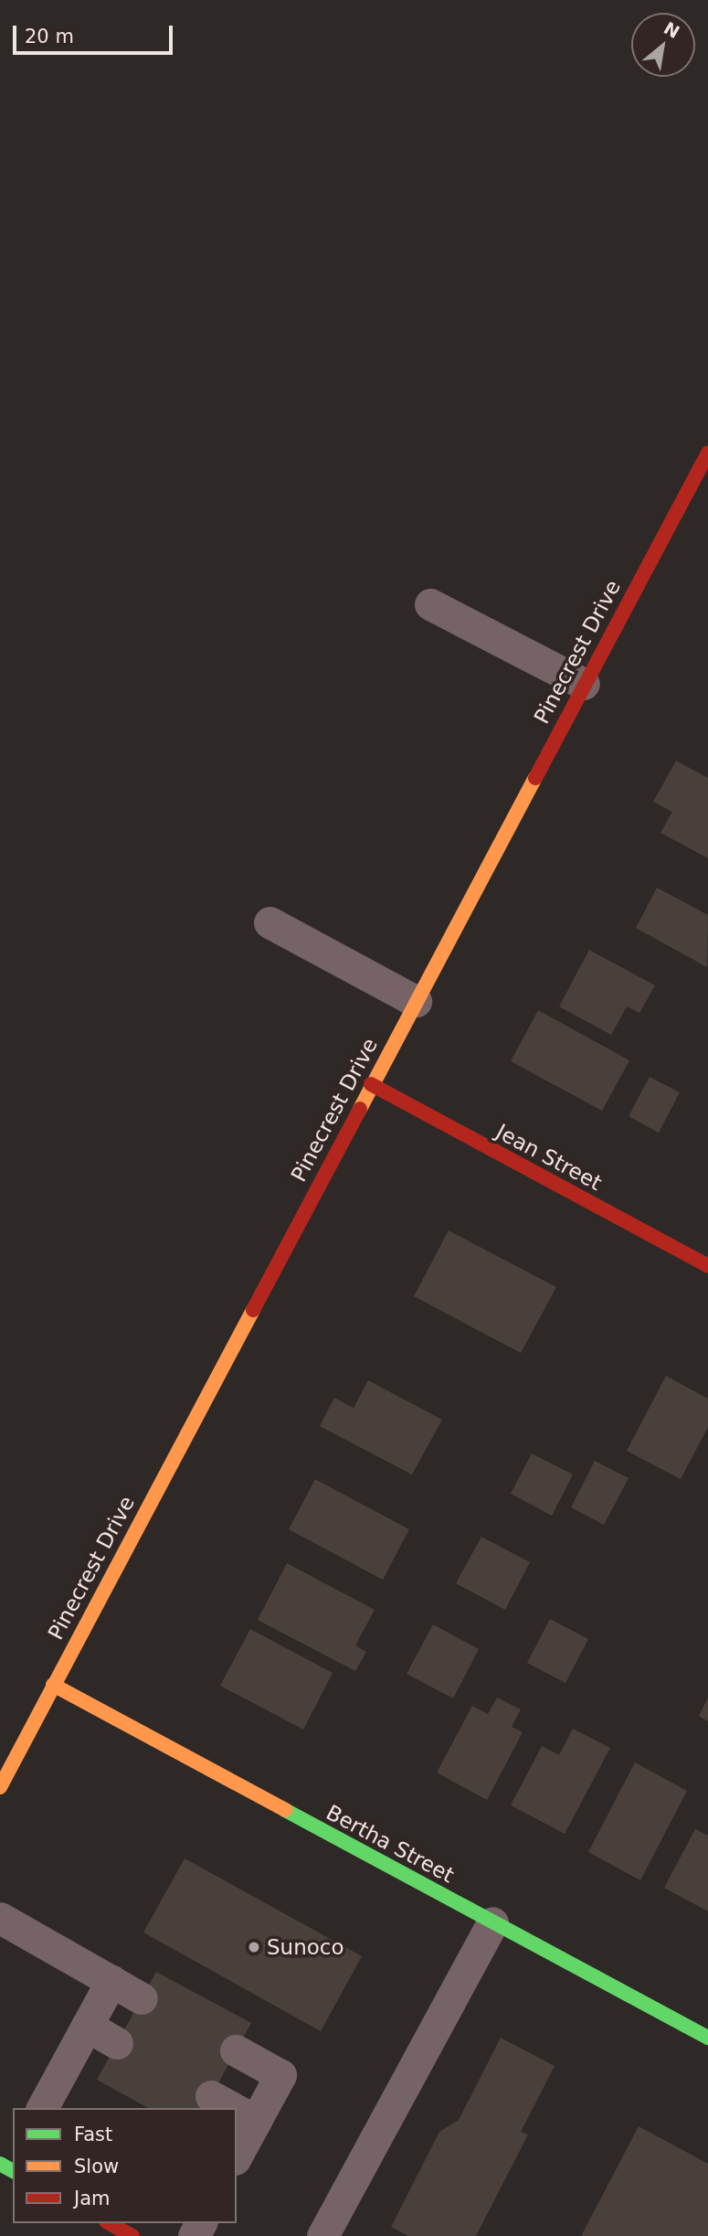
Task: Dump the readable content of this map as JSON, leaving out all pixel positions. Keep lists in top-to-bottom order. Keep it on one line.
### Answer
{"streets":{"main road":["Pinecrest Drive","Jean Street","Bertha Street"]},"crossings":[["Pinecrest Drive","Jean Street"],["Pinecrest Drive","Bertha Street"]],"places":["Sunoco"],"legend":["Fast","Slow","Jam"],"scale_bar":"20 m","north":"top right"}
